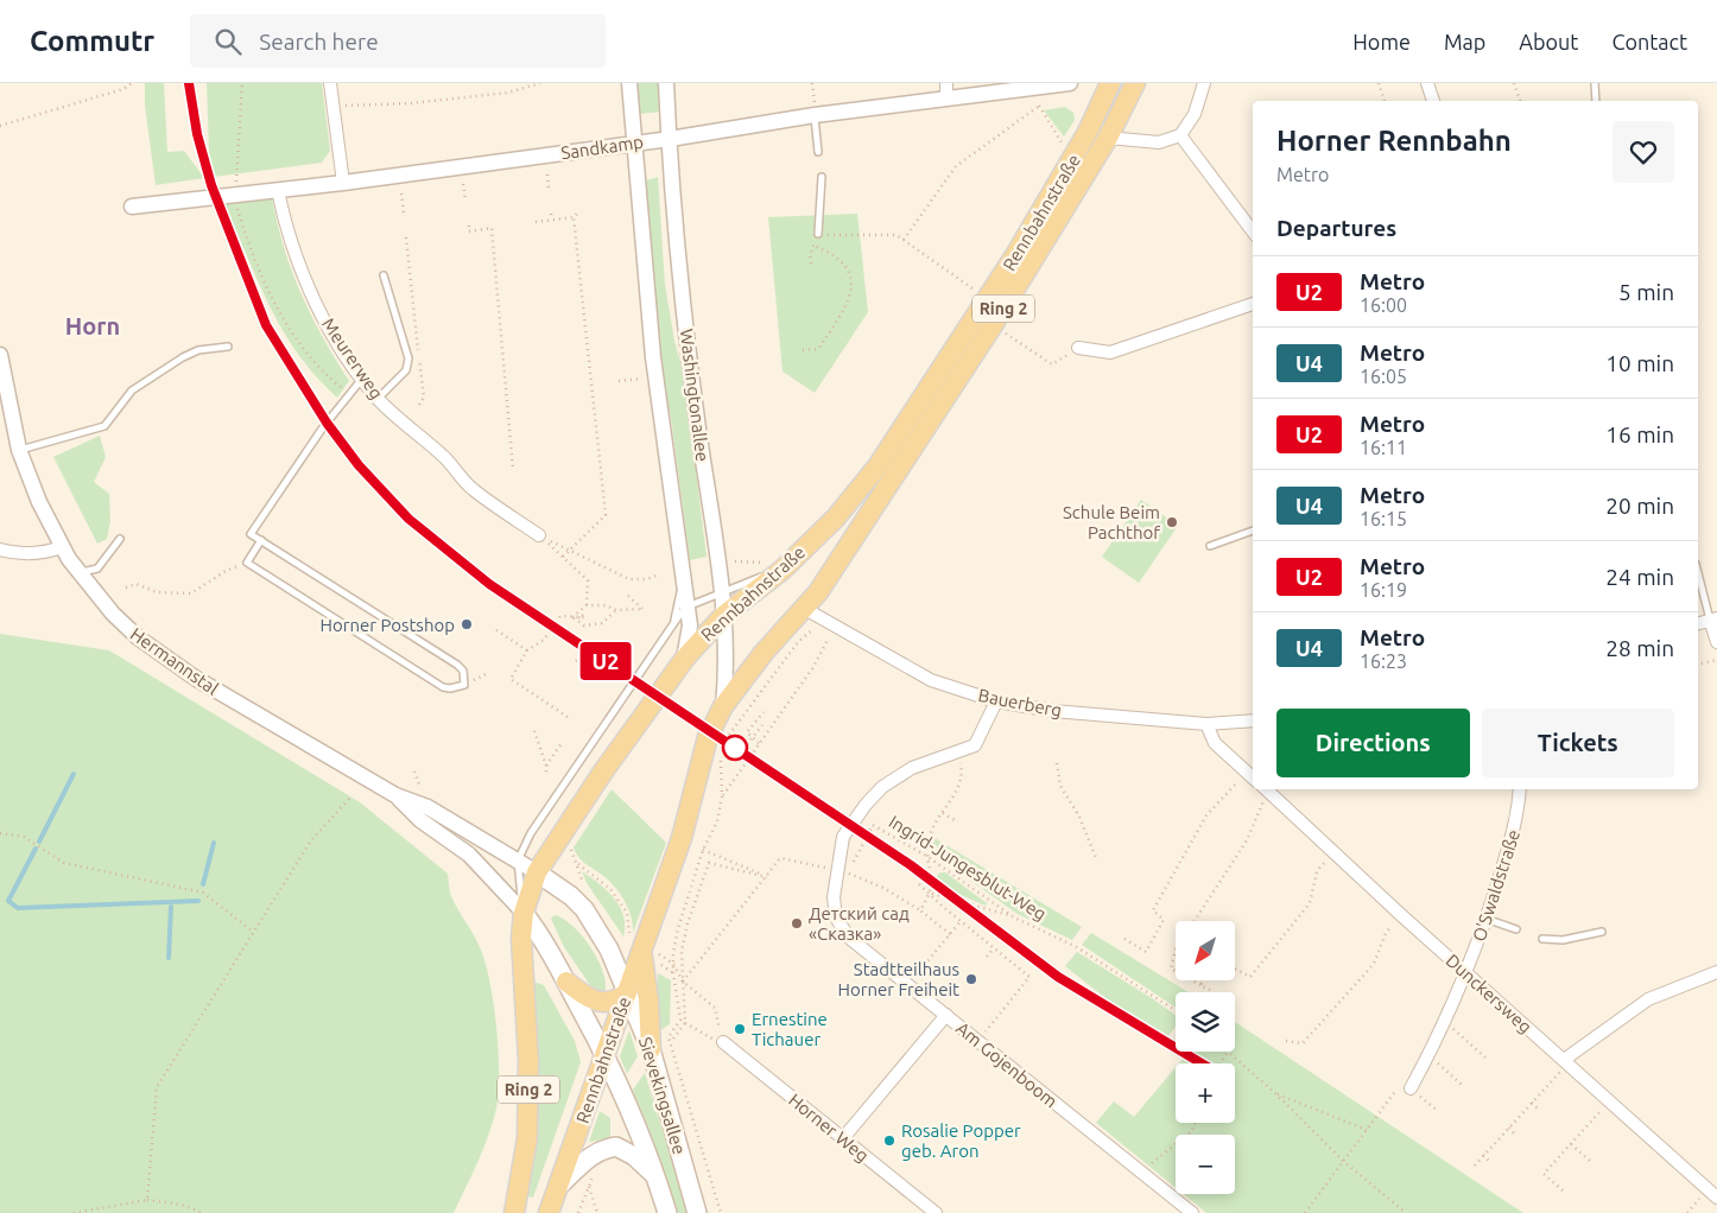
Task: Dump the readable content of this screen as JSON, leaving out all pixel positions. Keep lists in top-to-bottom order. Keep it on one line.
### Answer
{"streets":{"main road":["Rennbahnstraße","Ring 2","Sievekingsallee"],"street":["Sandkamp","Meurerweg","Washingtonallee","Hermannstal","Bauerberg","O'Swaldstraße","Dunckersweg","Am Gojenboom","Horner Weg"],"path":["Ingrid-Jungesblut-Weg"]},"crossings":[["Sandkamp","Meurerweg"],["Sandkamp","Washingtonallee"],["Rennbahnstraße","Washingtonallee"],["Rennbahnstraße","Hermannstal"],["Rennbahnstraße","Bauerberg"],["Rennbahnstraße","Sievekingsallee"],["Hermannstal","Sievekingsallee"],["Bauerberg","Am Gojenboom"],["Ingrid-Jungesblut-Weg","Am Gojenboom"],["O'Swaldstraße","Dunckersweg"]],"districts":["Horn"],"places":["Schule Beim Pachthof","Horner Postshop","Детский сад «Сказка»","Stadtteilhaus Horner Freiheit","Ernestine Tichauer","Rosalie Popper geb. Aron"],"lines":["metro line U2"],"north":"bottom left","page":{"header":"Commutr","search":"Search here","nav":["Home","Map","About","Contact"],"on_map":"U2","heading":[["Horner Rennbahn","Metro"],"Departures"],"list":[{"mark":"U2","name":"Metro","note":"16:00","value":"5 min"},{"mark":"U4","name":"Metro","note":"16:05","value":"10 min"},{"mark":"U2","name":"Metro","note":"16:11","value":"16 min"},{"mark":"U4","name":"Metro","note":"16:15","value":"20 min"},{"mark":"U2","name":"Metro","note":"16:19","value":"24 min"},{"mark":"U4","name":"Metro","note":"16:23","value":"28 min"}],"buttons":["Directions","Tickets"],"map_buttons":["+","−"]}}
